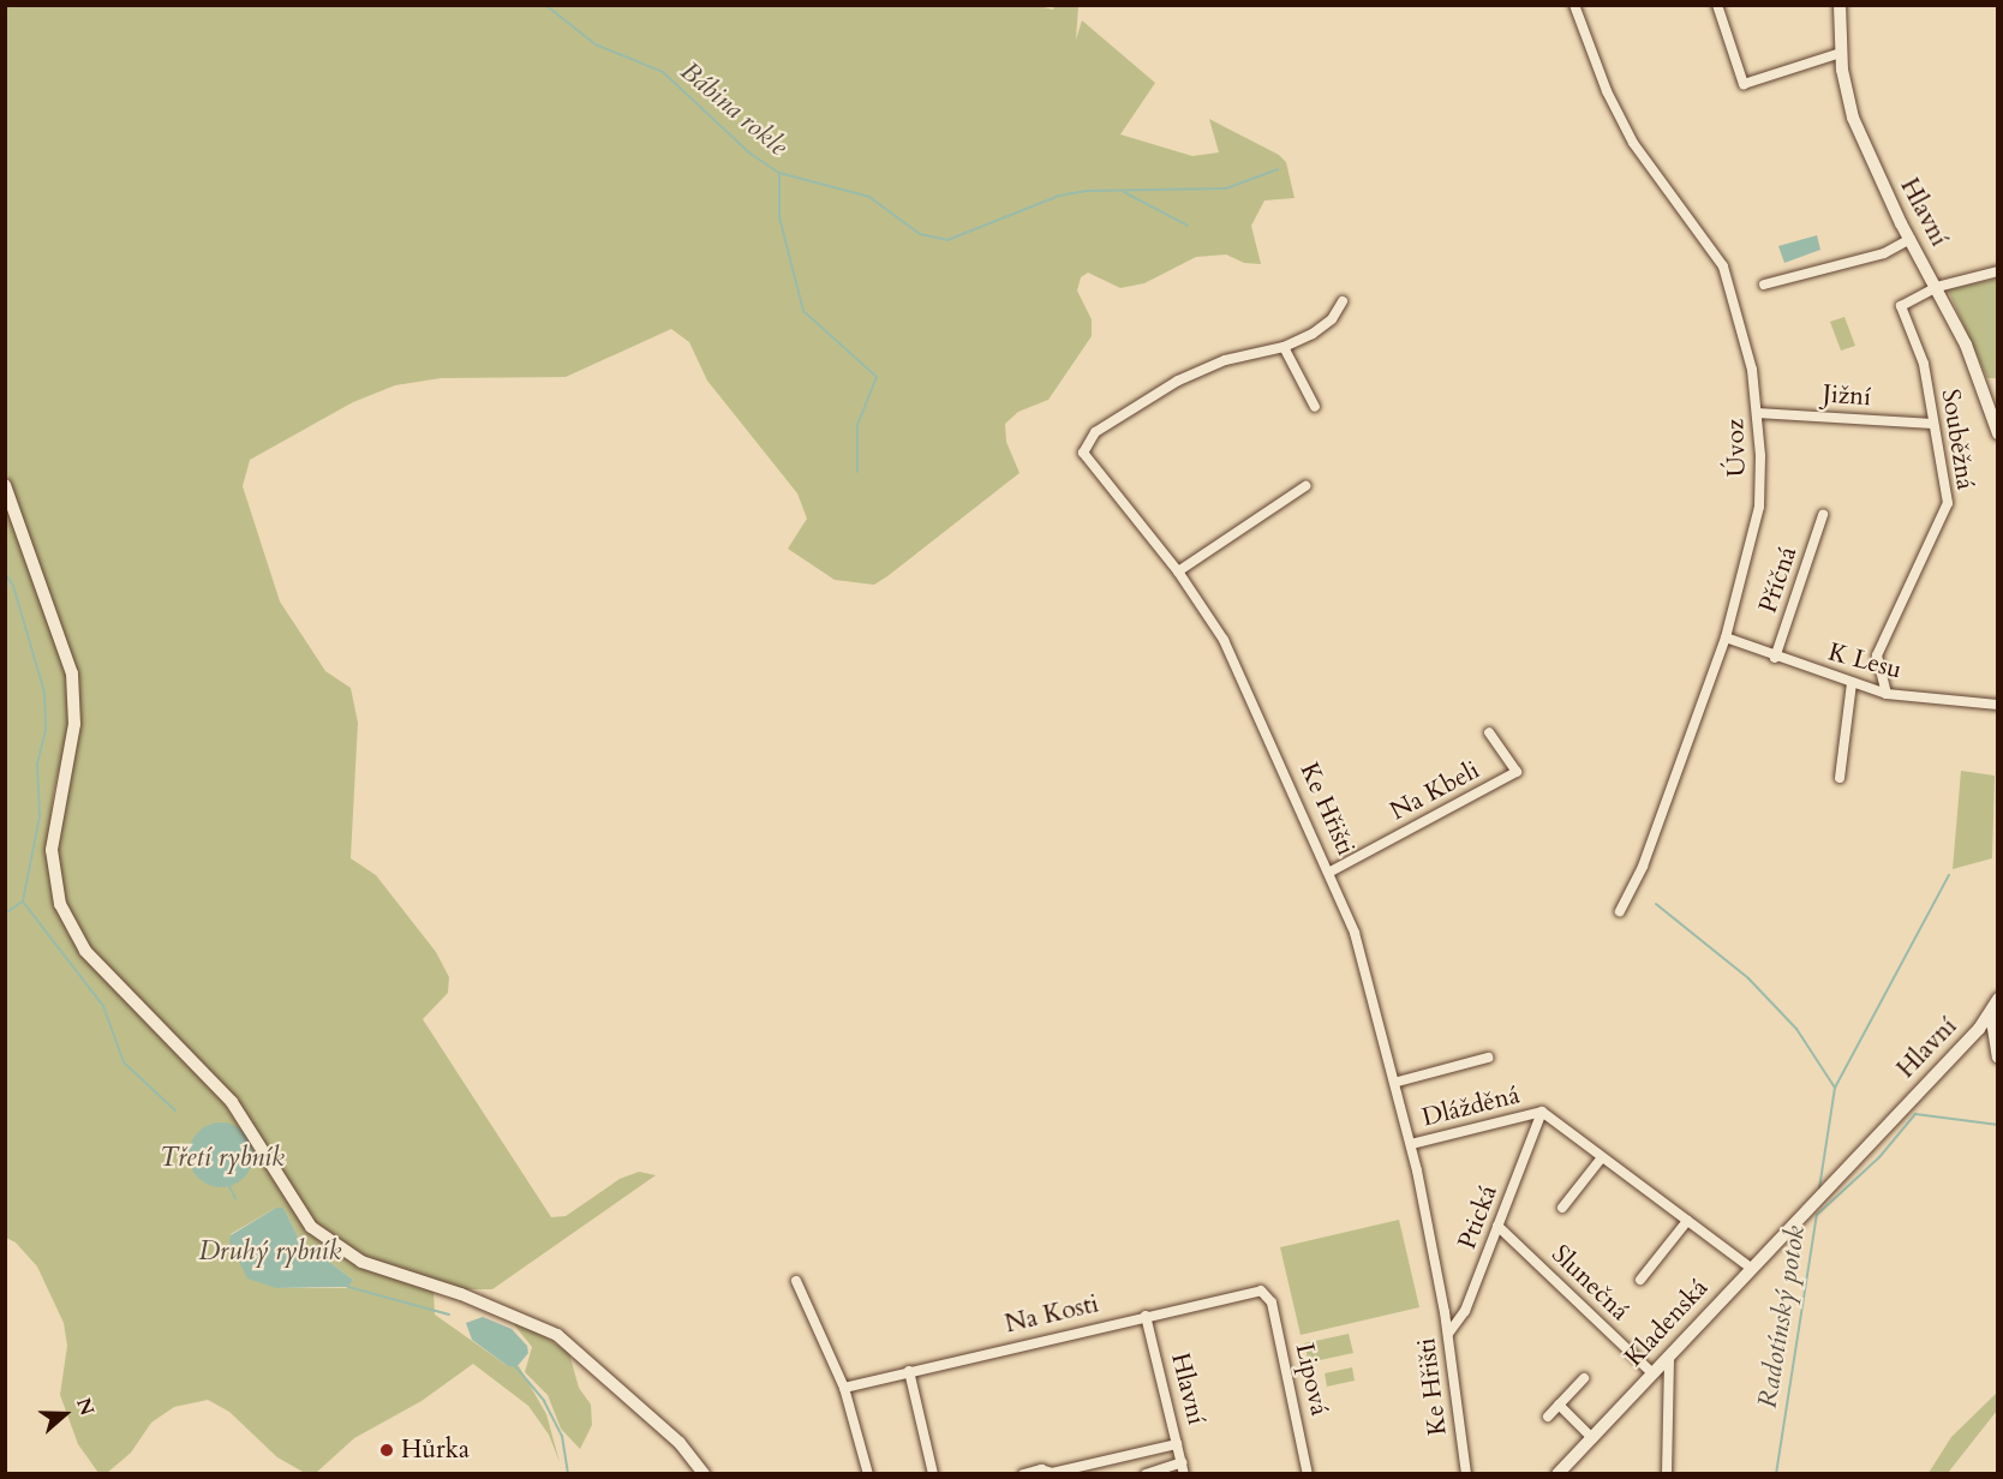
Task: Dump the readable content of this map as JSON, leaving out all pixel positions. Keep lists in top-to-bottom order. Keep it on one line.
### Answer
{"streets":{"street":["Hlavní","Jižní","Souběžná","Úvoz","Příčná","K Lesu","Na Kbeli","Ke Hřišti","Dlážděná","Ptická","Slunečná","Na Kosti","Kladenská","Lipová"]},"crossings":[["Hlavní","Souběžná"],["Hlavní","Na Kosti"],["Hlavní","Kladenská"],["Jižní","Souběžná"],["Jižní","Úvoz"],["Souběžná","K Lesu"],["Úvoz","K Lesu"],["Příčná","K Lesu"],["Na Kbeli","Ke Hřišti"],["Ke Hřišti","Dlážděná"],["Ke Hřišti","Ptická"],["Dlážděná","Ptická"],["Ptická","Slunečná"],["Slunečná","Kladenská"],["Na Kosti","Lipová"]],"water":["Bábina rokle","Třetí rybník","Druhý rybník","Radotínský potok"],"places":["Hůrka"],"north":"right"}
